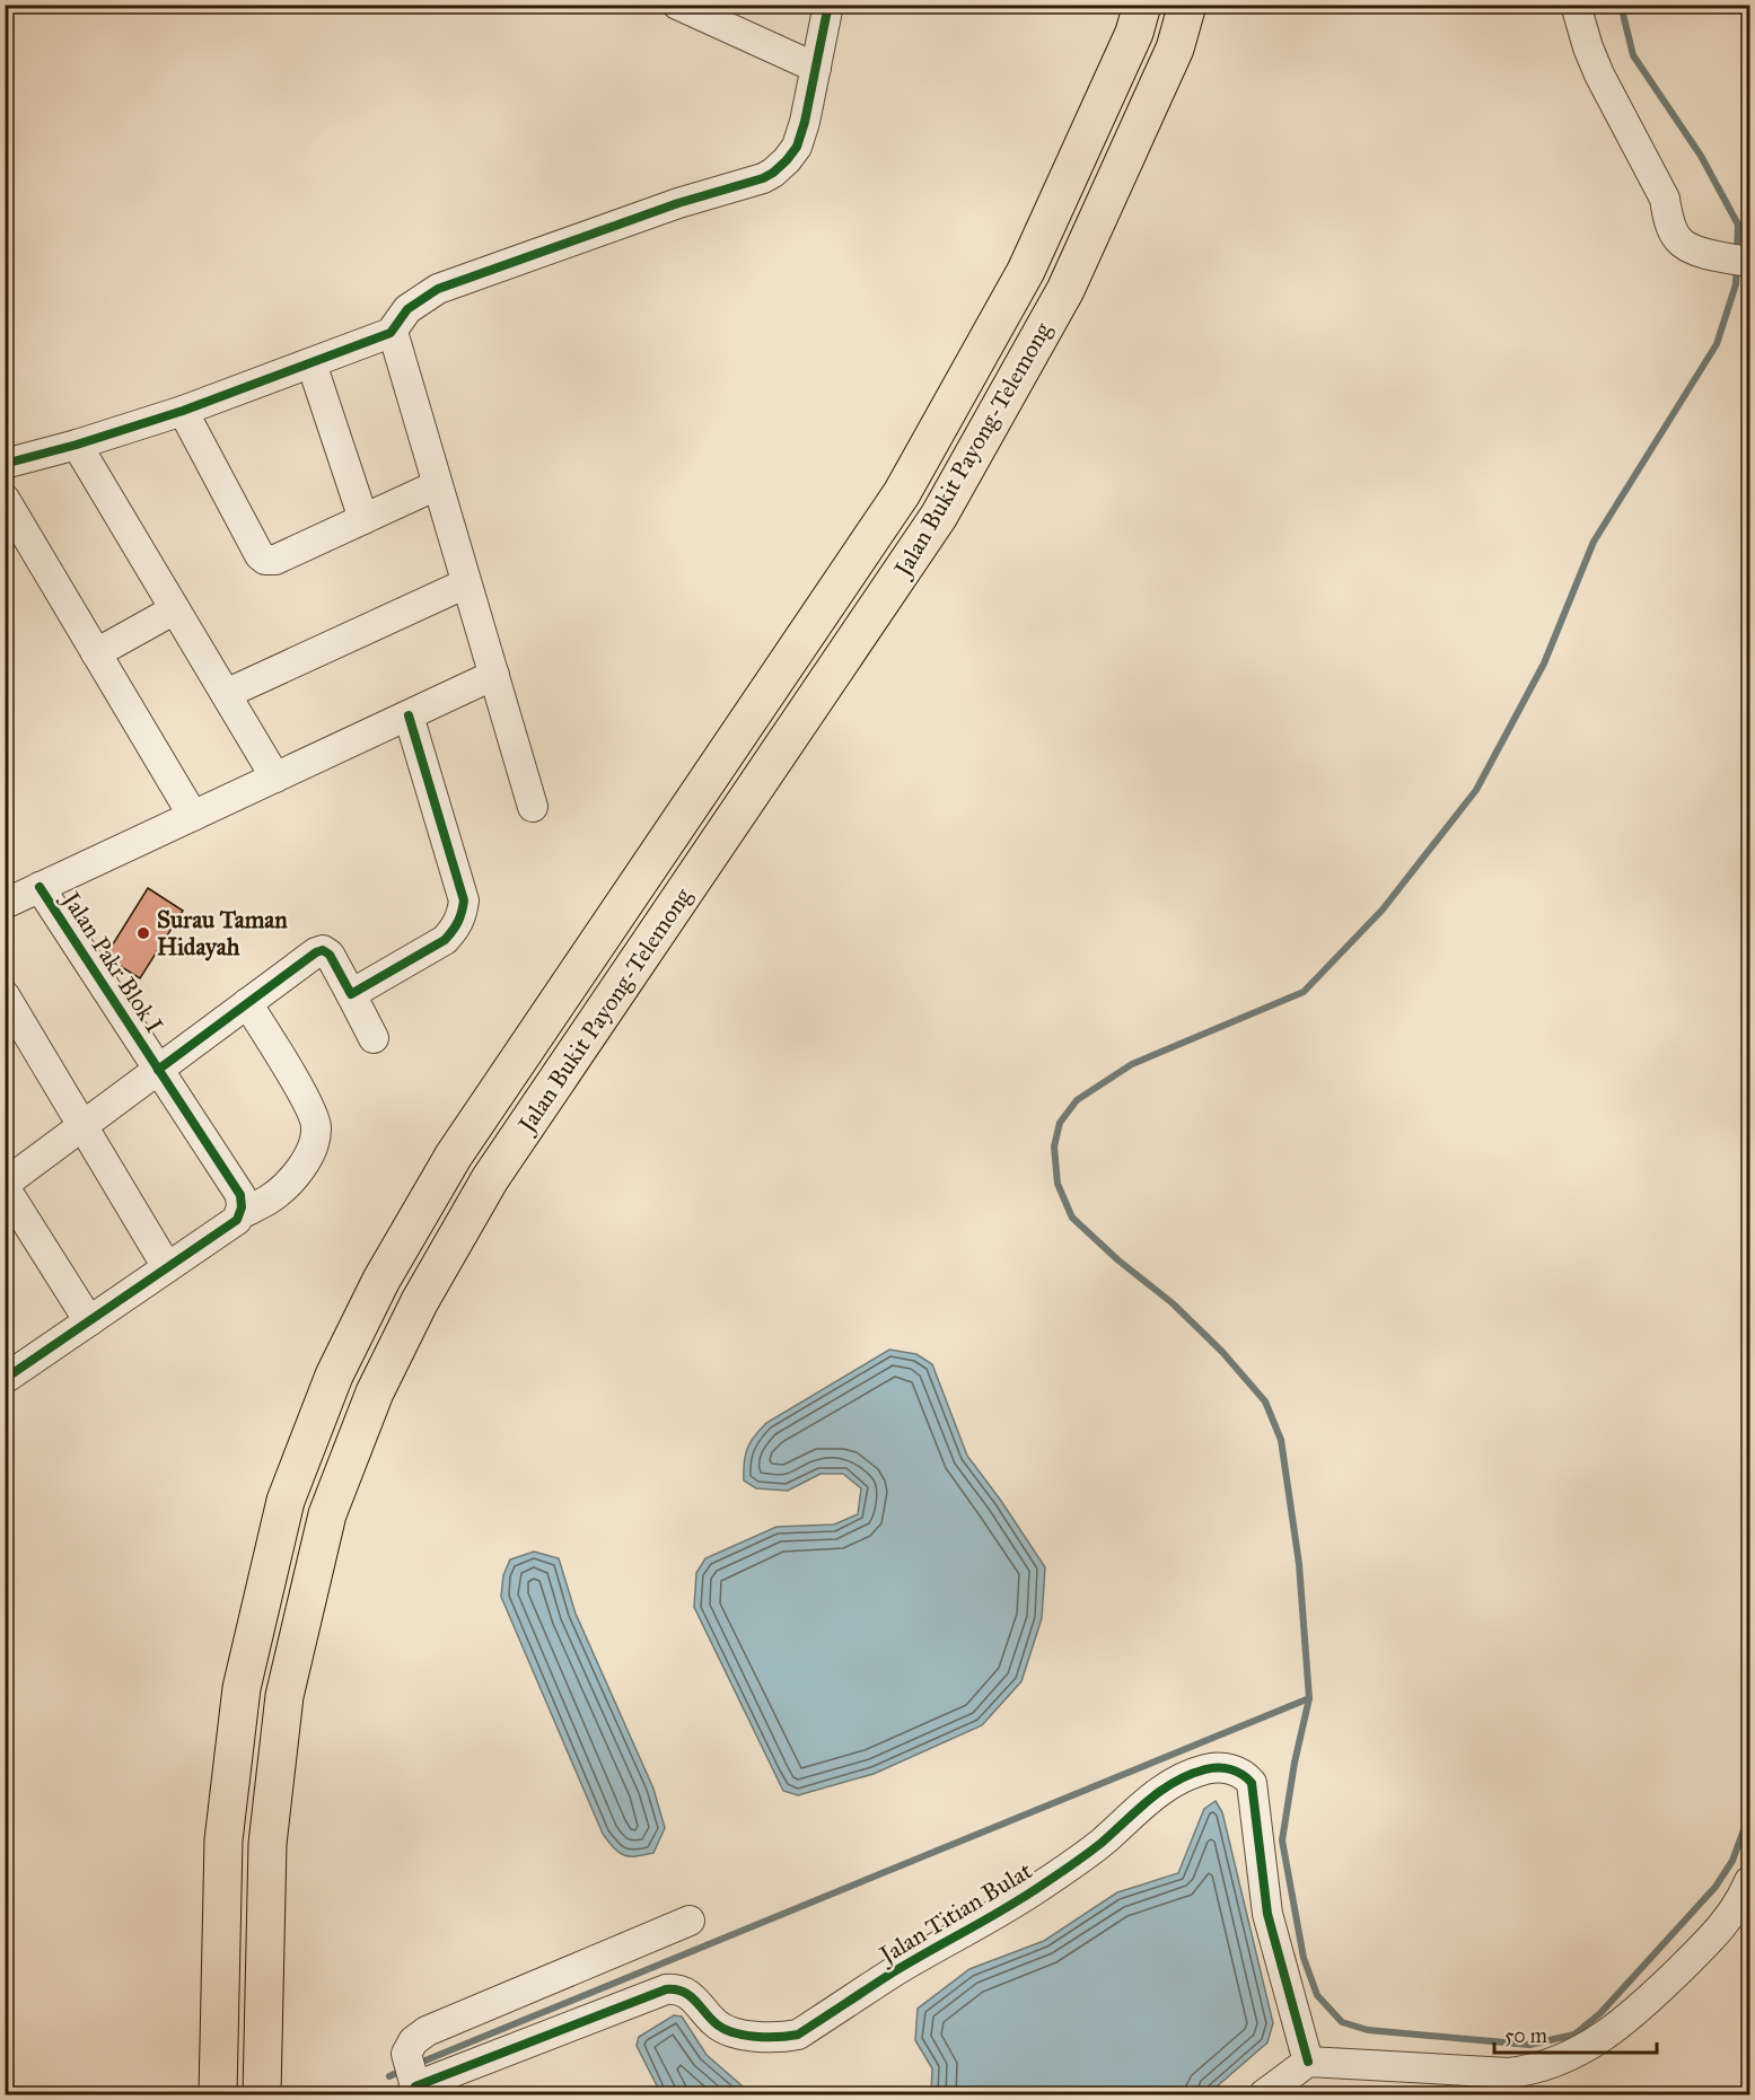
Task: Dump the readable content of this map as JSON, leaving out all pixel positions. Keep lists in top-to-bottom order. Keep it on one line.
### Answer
{"streets":{"highway":["Jalan Bukit Payong-Telemong"],"street":["Jalan Pakr Blok I","Jalan Titian Bulat"]},"places":["Surau Taman Hidayah"],"scale_bar":"50 m"}
